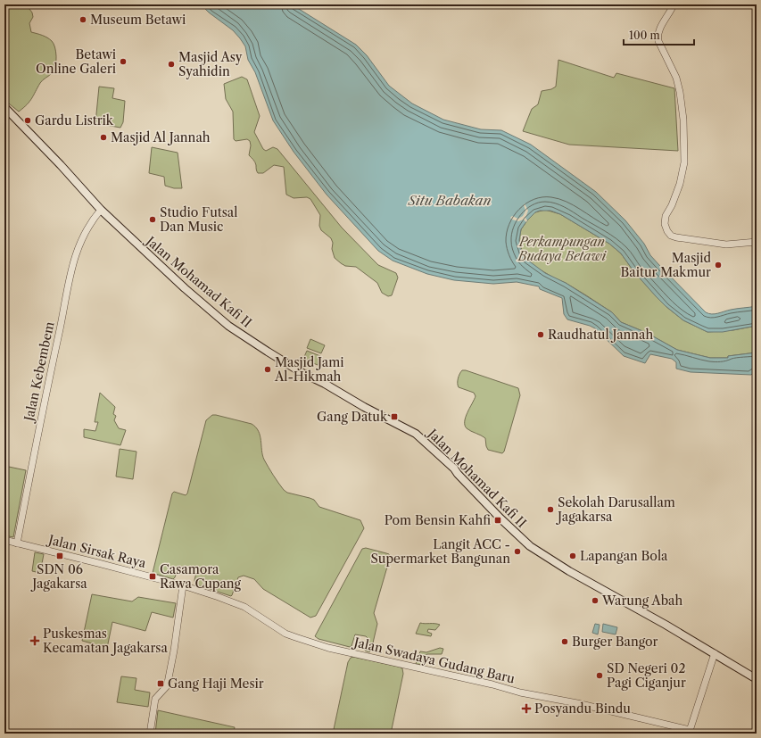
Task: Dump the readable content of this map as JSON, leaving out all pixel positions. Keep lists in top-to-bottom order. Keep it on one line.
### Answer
{"streets":{"main road":["Jalan Mohamad Kafi II"],"street":["Jalan Kebembem","Jalan Sirsak Raya","Jalan Swadaya Gudang Baru"]},"crossings":[["Jalan Mohamad Kafi II","Jalan Kebembem"],["Jalan Kebembem","Jalan Sirsak Raya"],["Jalan Sirsak Raya","Jalan Swadaya Gudang Baru"]],"water":["Situ Babakan"],"parks":["Perkampungan Budaya Betawi"],"places":{"other":["Museum Betawi","Betawi Online Galeri","Masjid Asy Syahidin","Gardu Listrik","Masjid Al Jannah","Studio Futsal Dan Music","Masjid Baitur Makmur","Raudhatul Jannah","Masjid Jami Al-Hikmah","Sekolah Darusallam Jagakarsa","Langit ACC - Supermarket Bangunan","Lapangan Bola","Warung Abah","Burger Bangor","SD Negeri 02 Pagi Ciganjur"],"transit":["Gang Datuk","Pom Bensin Kahfi","SDN 06 Jagakarsa","Casamora Rawa Cupang","Gang Haji Mesir"],"health":["Puskesmas Kecamatan Jagakarsa","Posyandu Bindu"]},"scale_bar":"100 m"}
